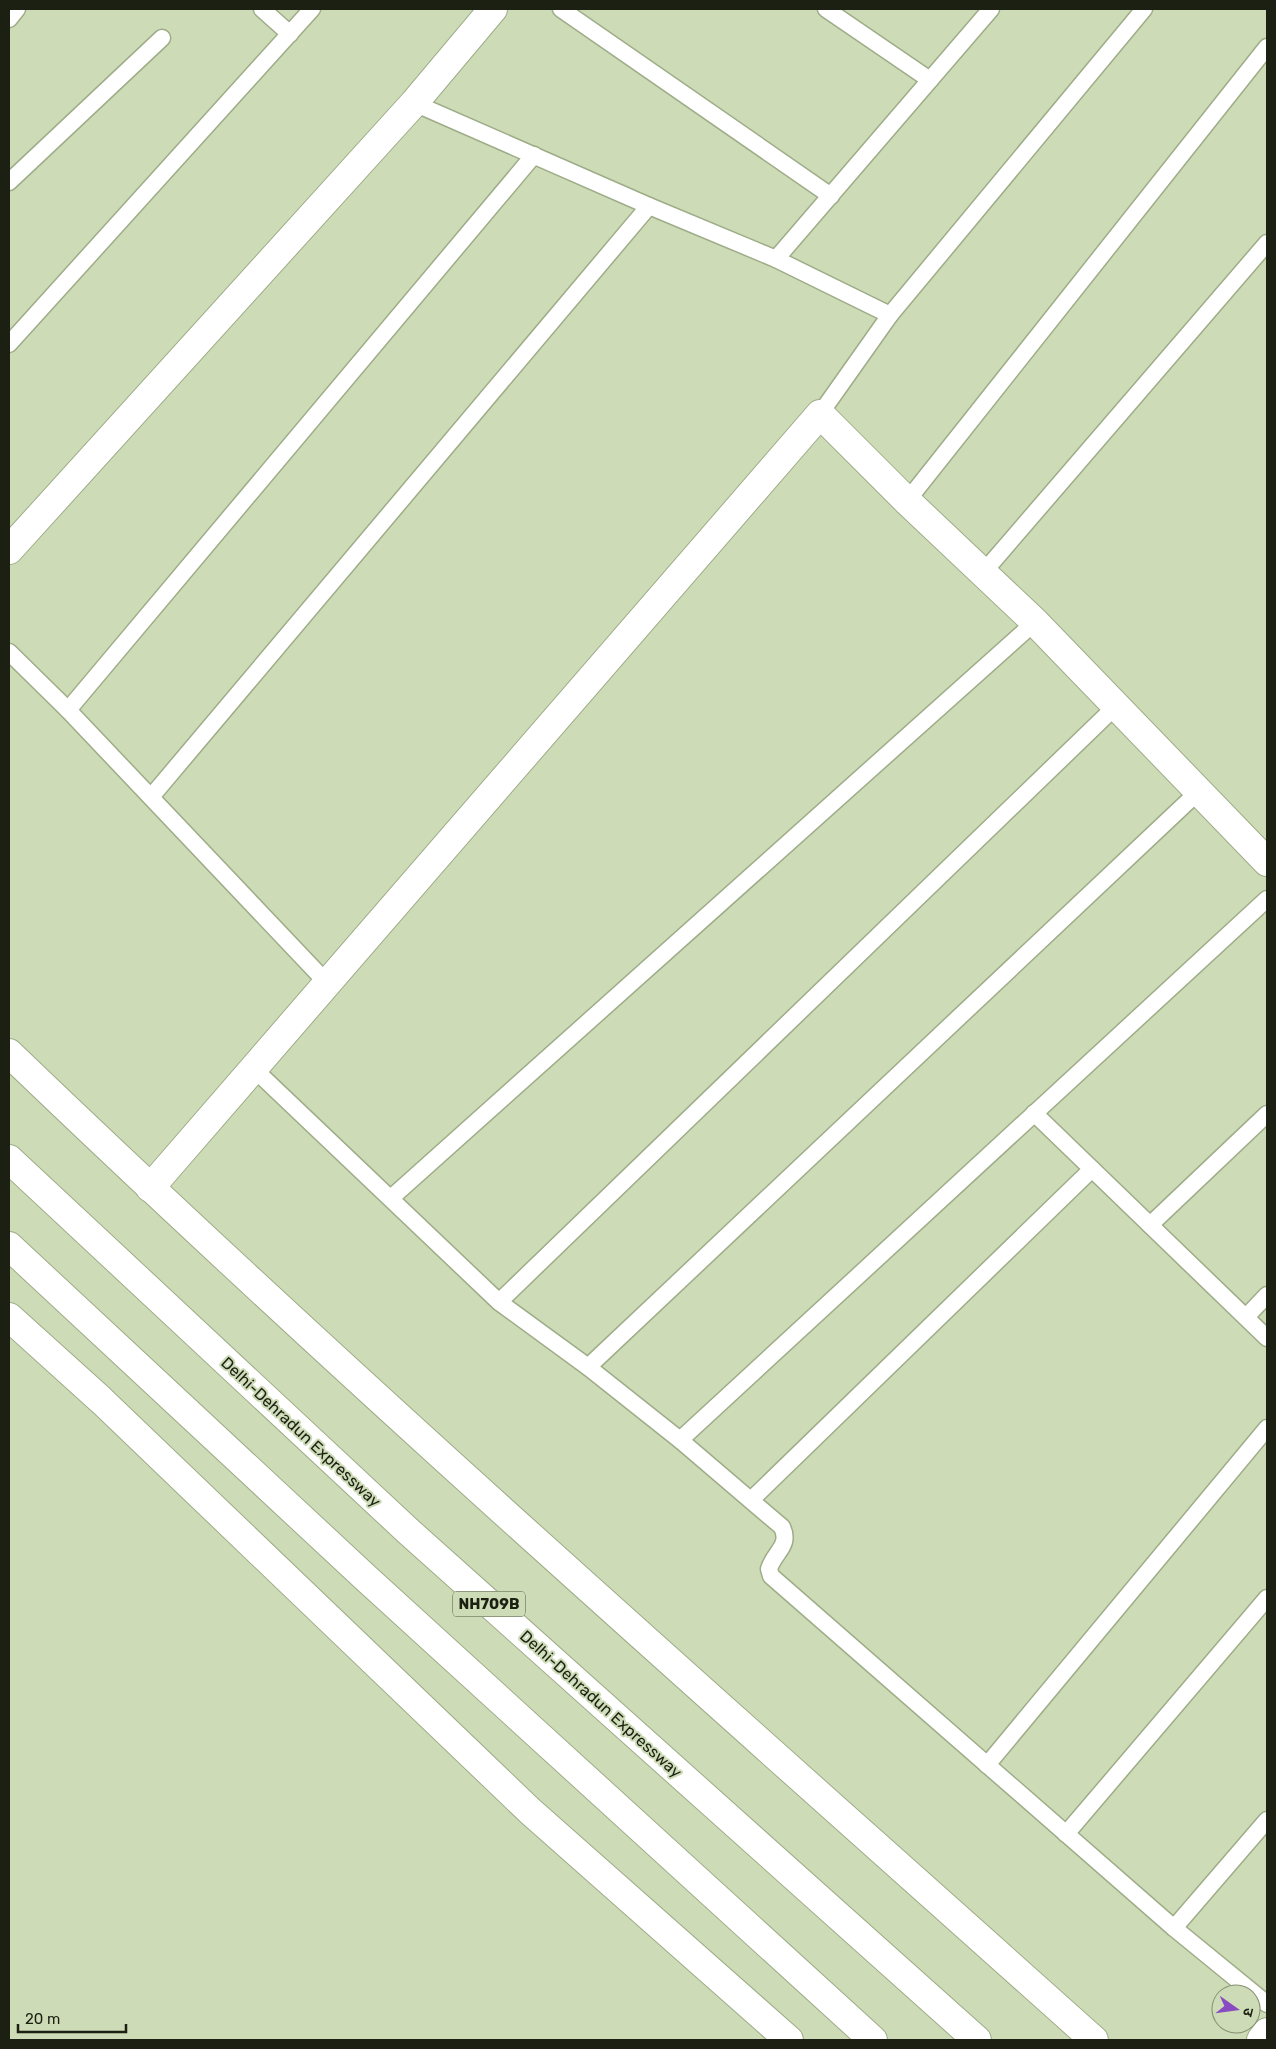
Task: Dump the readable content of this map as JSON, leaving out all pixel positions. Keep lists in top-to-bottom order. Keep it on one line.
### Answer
{"streets":{"main road":["Delhi-Dehradun Expressway","NH709B"]},"scale_bar":"20 m","north":"right"}
